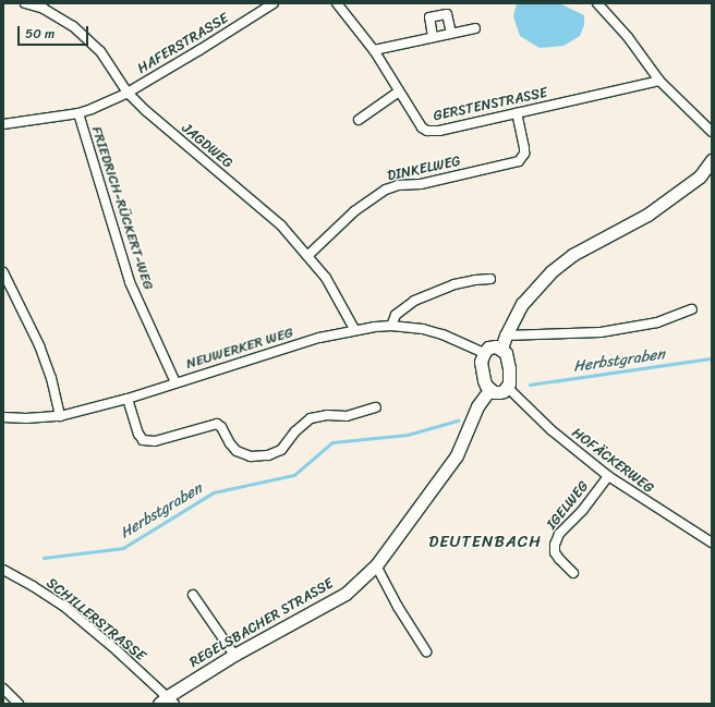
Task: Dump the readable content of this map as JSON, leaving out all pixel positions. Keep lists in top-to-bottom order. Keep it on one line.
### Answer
{"streets":{"street":["HAFERSTRASSE","GERSTENSTRASSE","JAGDWEG","DINKELWEG","FRIEDRICH-RÜCKERT-WEG","NEUWERKER WEG","HOFÄCKERWEG","IGELWEG","SCHILLERSTRASSE","REGELSBACHER STRASSE"]},"crossings":[["HAFERSTRASSE","JAGDWEG"],["HAFERSTRASSE","FRIEDRICH-RÜCKERT-WEG"],["GERSTENSTRASSE","DINKELWEG"],["JAGDWEG","DINKELWEG"],["JAGDWEG","NEUWERKER WEG"],["FRIEDRICH-RÜCKERT-WEG","NEUWERKER WEG"],["NEUWERKER WEG","HOFÄCKERWEG"],["NEUWERKER WEG","REGELSBACHER STRASSE"],["HOFÄCKERWEG","IGELWEG"],["HOFÄCKERWEG","REGELSBACHER STRASSE"],["SCHILLERSTRASSE","REGELSBACHER STRASSE"]],"districts":["DEUTENBACH"],"water":["Herbstgraben"],"scale_bar":"50 m"}
